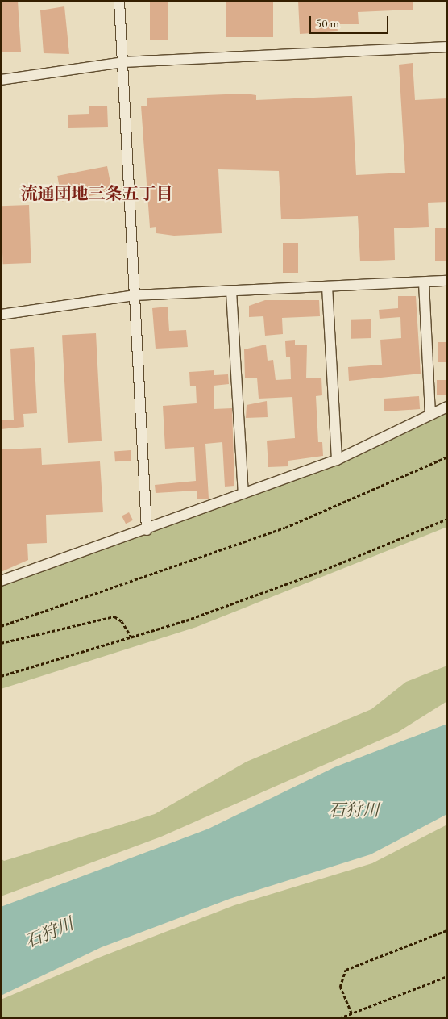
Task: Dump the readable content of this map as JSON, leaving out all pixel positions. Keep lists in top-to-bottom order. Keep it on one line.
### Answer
{"districts":["流通団地三条五丁目"],"water":["石狩川"],"scale_bar":"50 m"}
